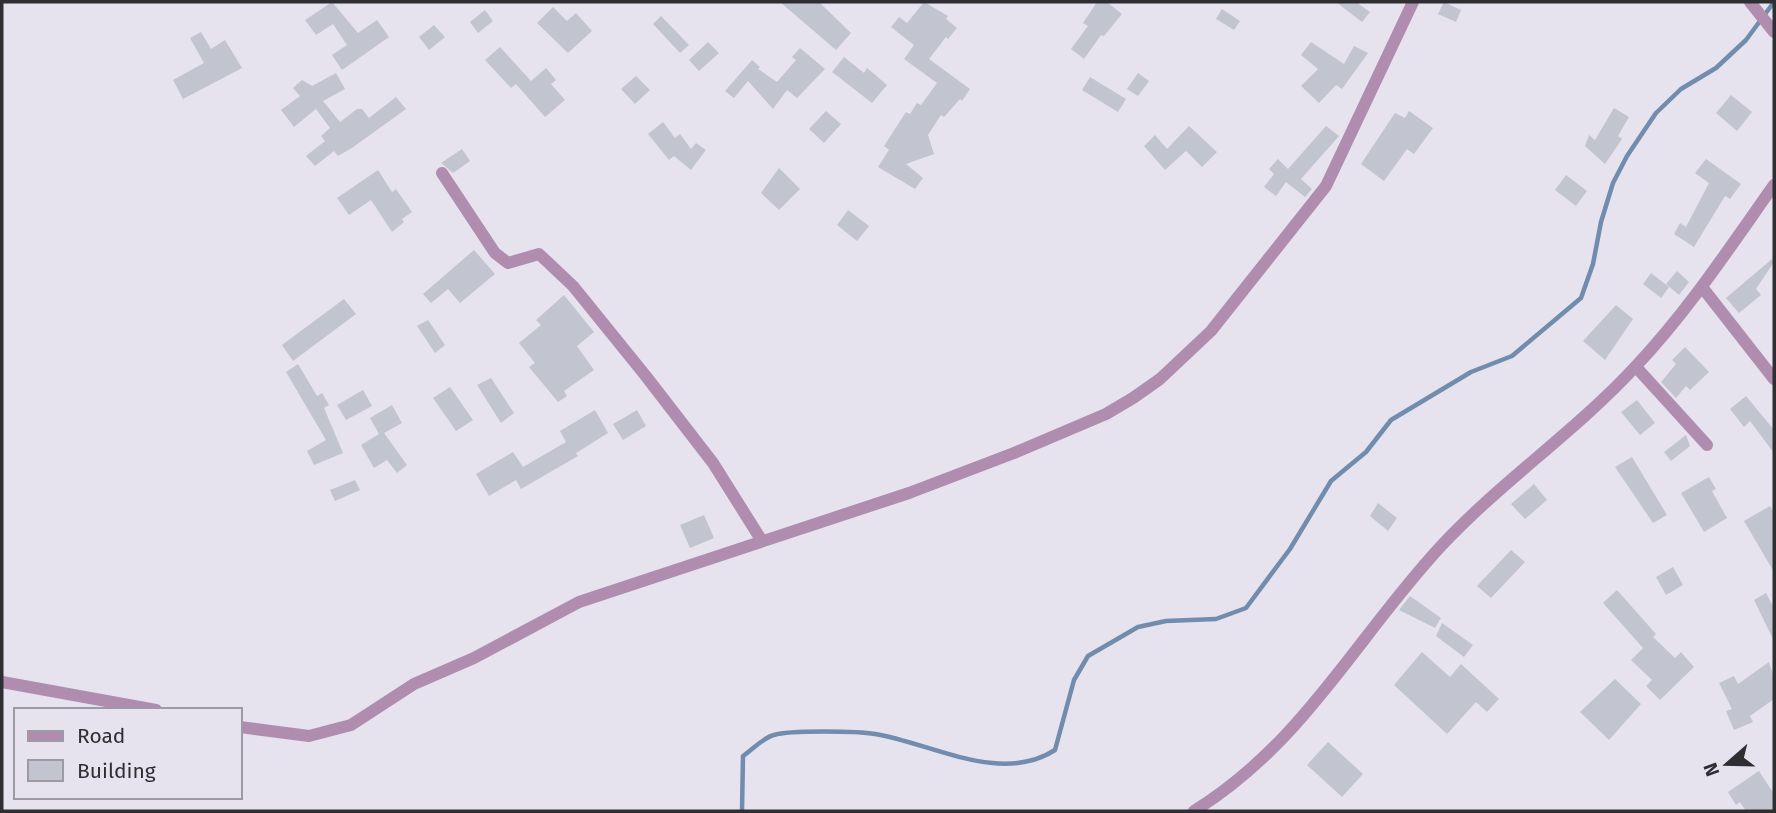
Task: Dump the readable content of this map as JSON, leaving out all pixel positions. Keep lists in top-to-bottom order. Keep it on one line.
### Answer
{"legend":["Road","Building"],"north":"left"}
